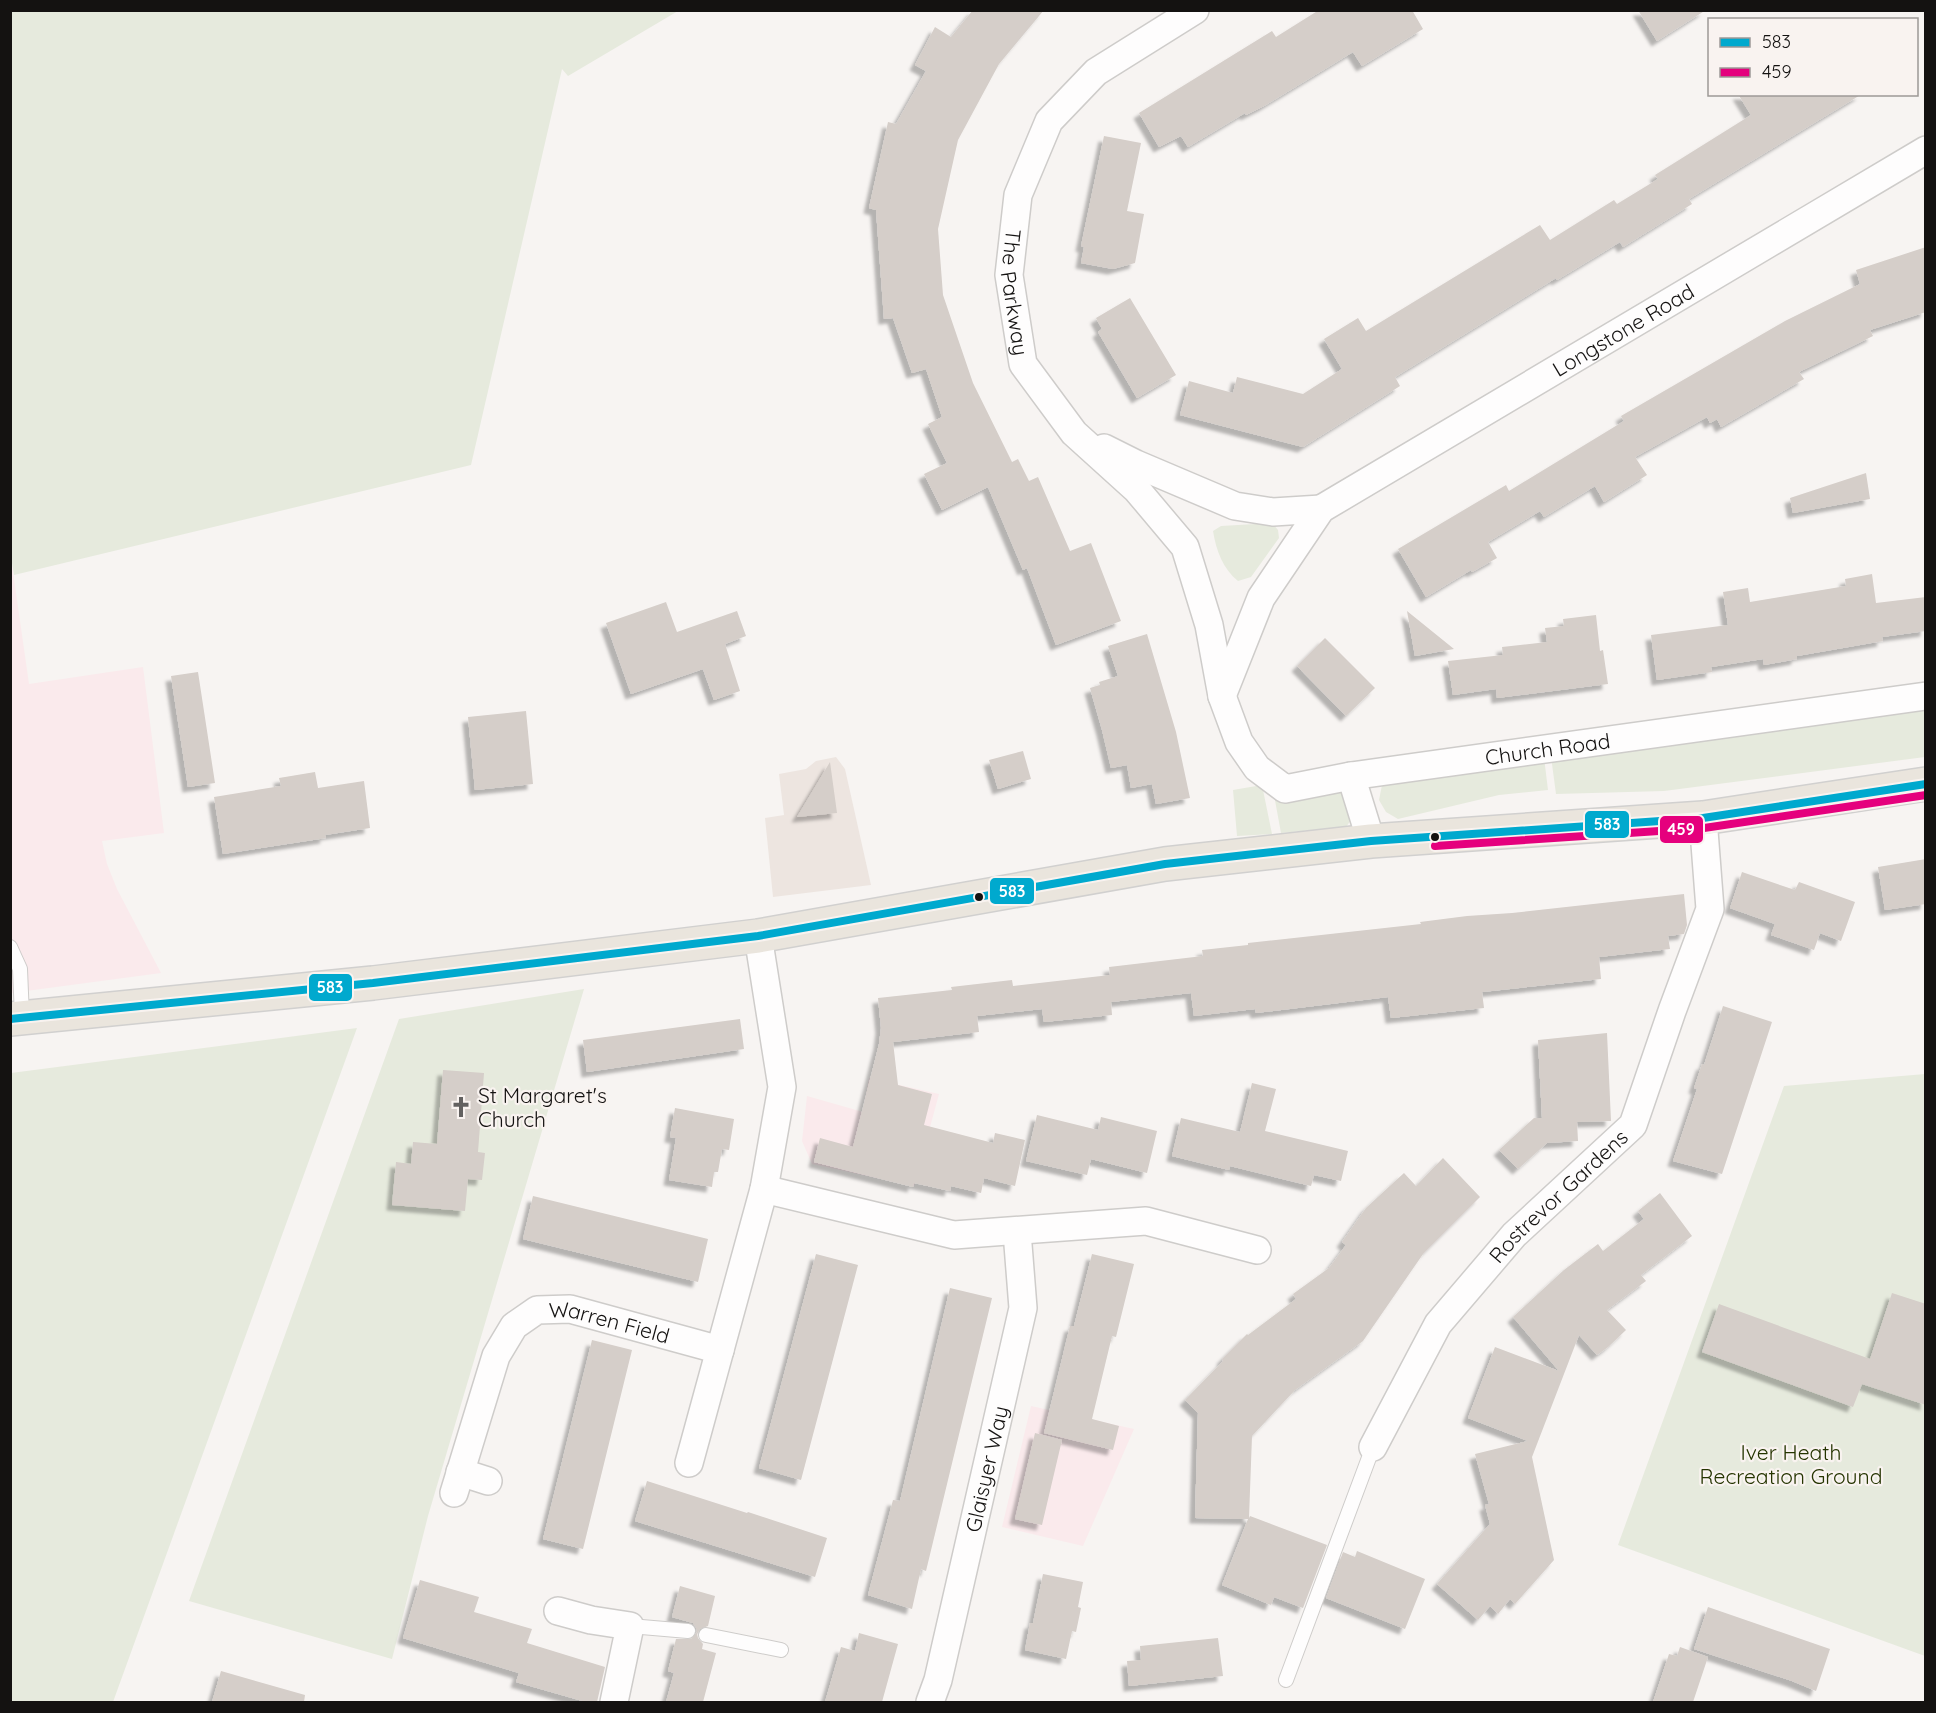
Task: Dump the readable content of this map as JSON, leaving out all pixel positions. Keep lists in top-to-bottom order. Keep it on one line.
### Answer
{"streets":{"street":["The Parkway","Longstone Road","Church Road","Rostrevor Gardens","Warren Field","Glaisyer Way"]},"crossings":[["The Parkway","Church Road"]],"parks":["Iver Heath Recreation Ground"],"places":{"church":["St Margaret's Church"]},"lines":["transit line 583","transit line 459"],"legend":["583","459"]}
